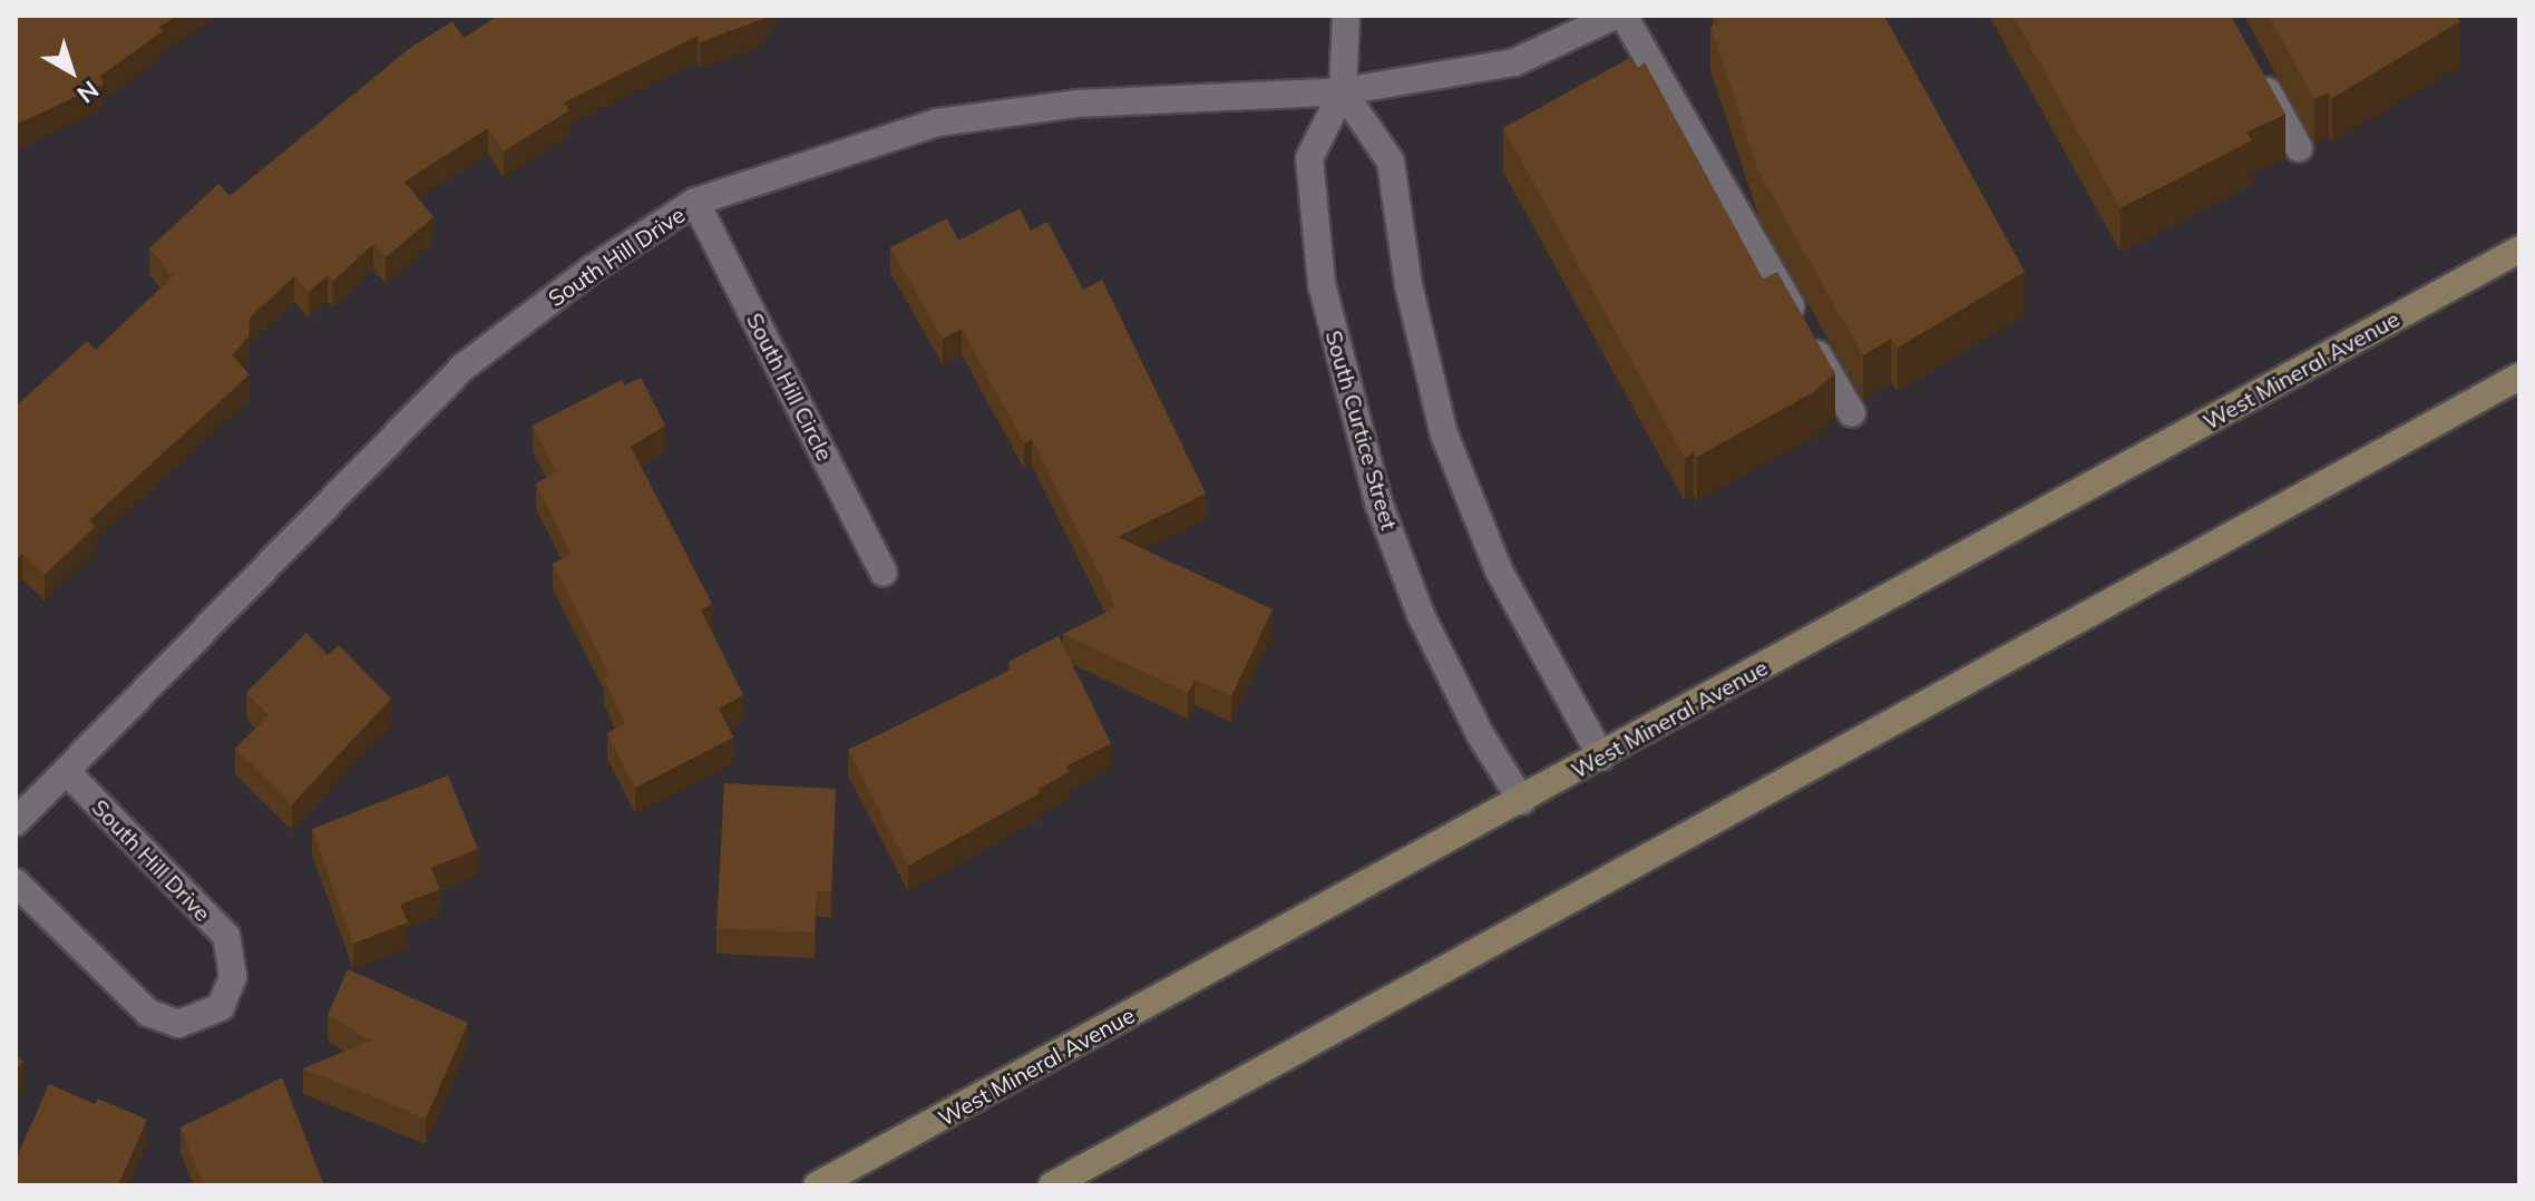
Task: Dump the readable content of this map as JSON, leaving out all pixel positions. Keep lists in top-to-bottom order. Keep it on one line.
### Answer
{"streets":{"main road":["West Mineral Avenue"],"street":["South Hill Drive","South Hill Circle","South Curtice Street"]},"crossings":[["South Hill Drive","South Hill Circle"],["South Hill Drive","South Curtice Street"],["West Mineral Avenue","South Curtice Street"]],"north":"bottom right"}
